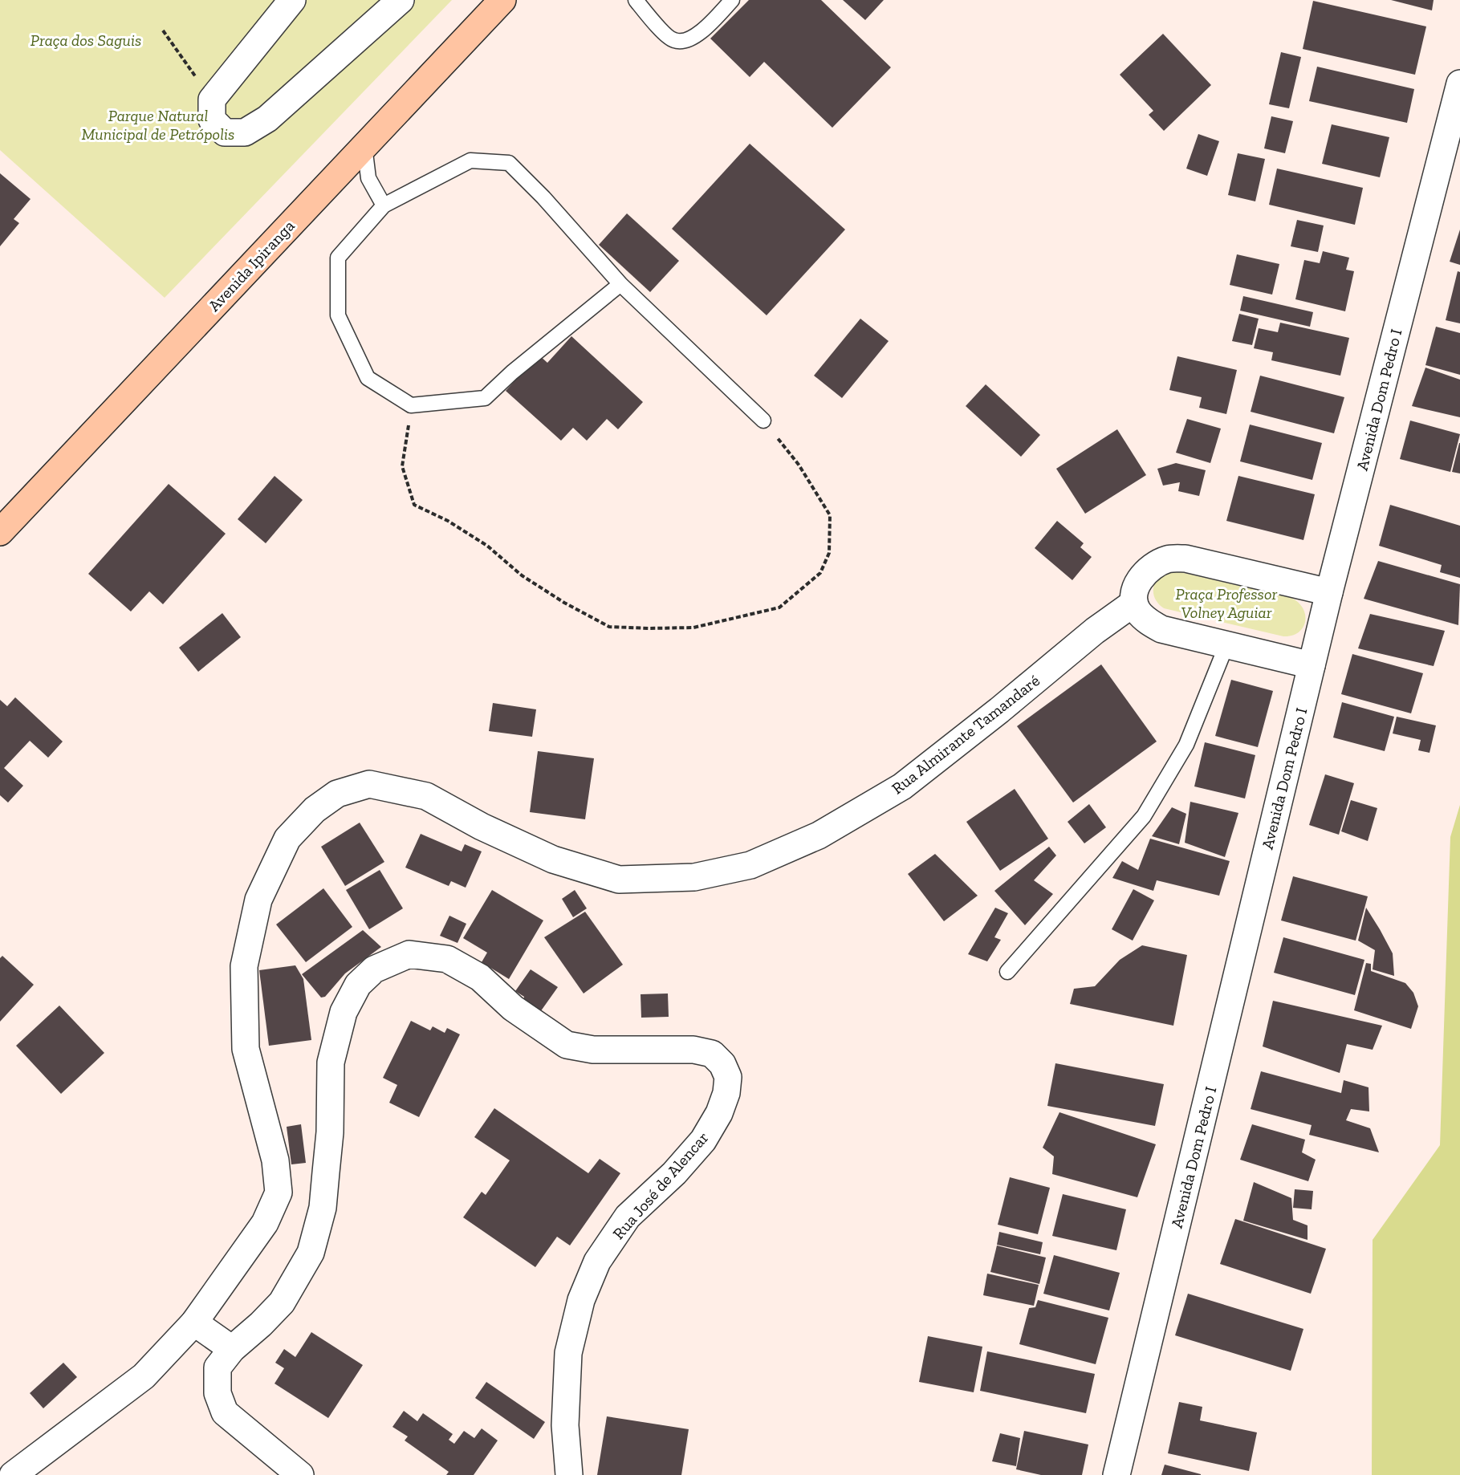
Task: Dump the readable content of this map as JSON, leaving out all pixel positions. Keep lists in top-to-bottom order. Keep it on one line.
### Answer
{"streets":{"main road":["Avenida Ipiranga"],"street":["Avenida Dom Pedro I","Rua Almirante Tamandaré","Rua José de Alencar"]},"parks":["Praça dos Saguis","Parque Natural Municipal de Petrópolis","Praça Professor Volney Aguiar"]}
